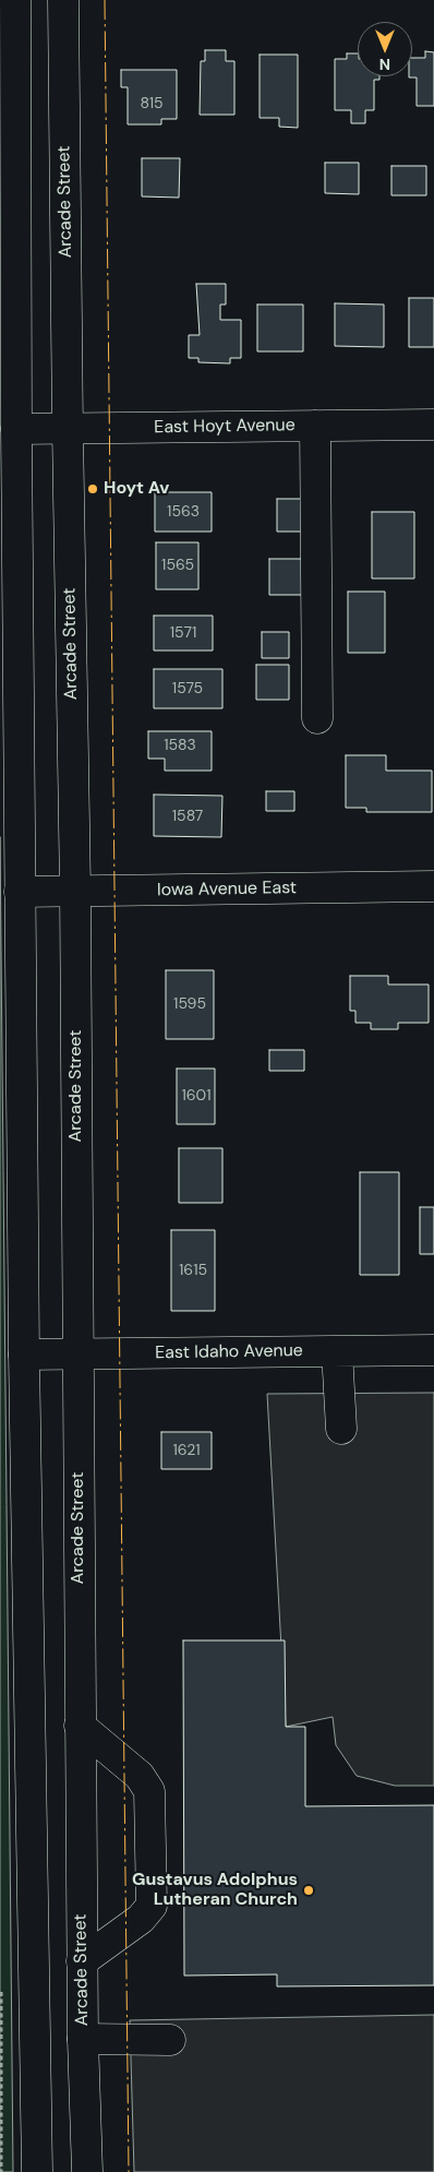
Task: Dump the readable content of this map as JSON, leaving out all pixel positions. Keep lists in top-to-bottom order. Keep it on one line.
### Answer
{"streets":{"main road":["Arcade Street","East Hoyt Avenue","Iowa Avenue East","East Idaho Avenue"]},"crossings":[["Arcade Street","East Hoyt Avenue"],["Arcade Street","Iowa Avenue East"],["Arcade Street","East Idaho Avenue"]],"places":["Hoyt Av","Gustavus Adolphus Lutheran Church"],"house_numbers":["815","1563","1565","1571","1575","1583","1587","1595","1601","1615","1621"],"north":"bottom"}
